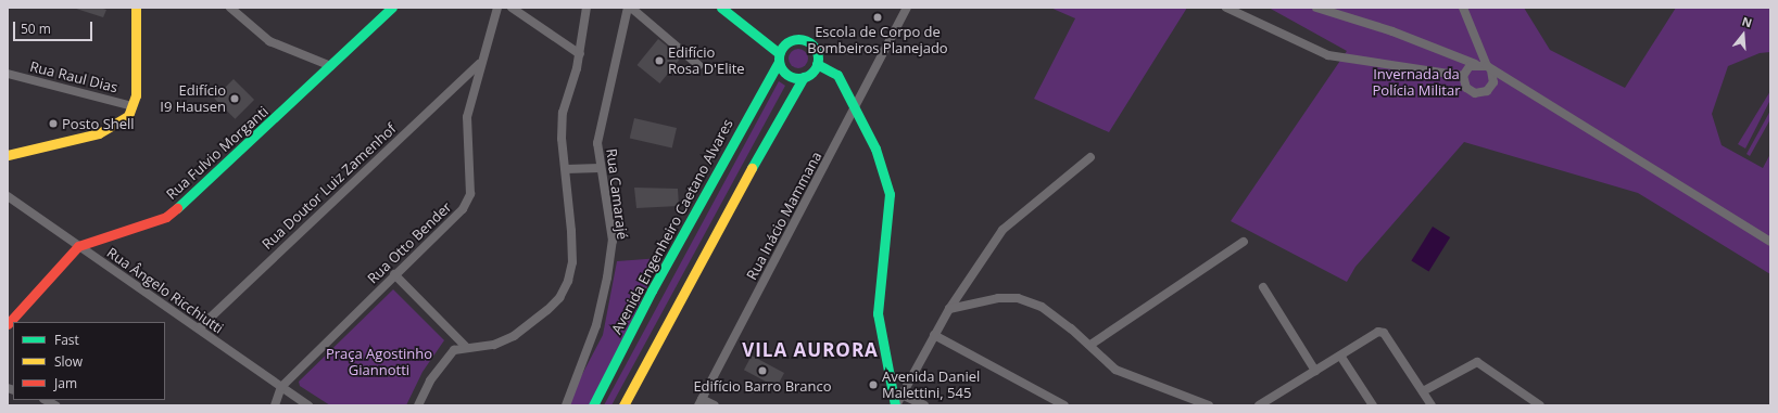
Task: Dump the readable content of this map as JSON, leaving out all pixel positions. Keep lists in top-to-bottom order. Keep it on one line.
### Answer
{"streets":{"street":["Rua Raul Dias","Rua Fulvio Morganti","Rua Doutor Luiz Zamenhof","Rua Camarajé","Rua Inácio Mammana","Avenida Engenheiro Caetano Alvares","Rua Otto Bender","Rua Ângelo Ricchiutti"]},"crossings":[["Rua Fulvio Morganti","Rua Ângelo Ricchiutti"],["Rua Doutor Luiz Zamenhof","Rua Otto Bender"],["Rua Doutor Luiz Zamenhof","Rua Ângelo Ricchiutti"],["Rua Otto Bender","Rua Ângelo Ricchiutti"]],"districts":["VILA AURORA"],"parks":["Invernada da Polícia Militar","Praça Agostinho Giannotti"],"places":["Escola de Corpo de Bombeiros Planejado","Edifício Rosa D'Elite","Edifício I9 Hausen","Posto Shell","Edifício Barro Branco","Avenida Daniel Malettini, 545"],"legend":["Fast","Slow","Jam"],"scale_bar":"50 m","north":"top"}
